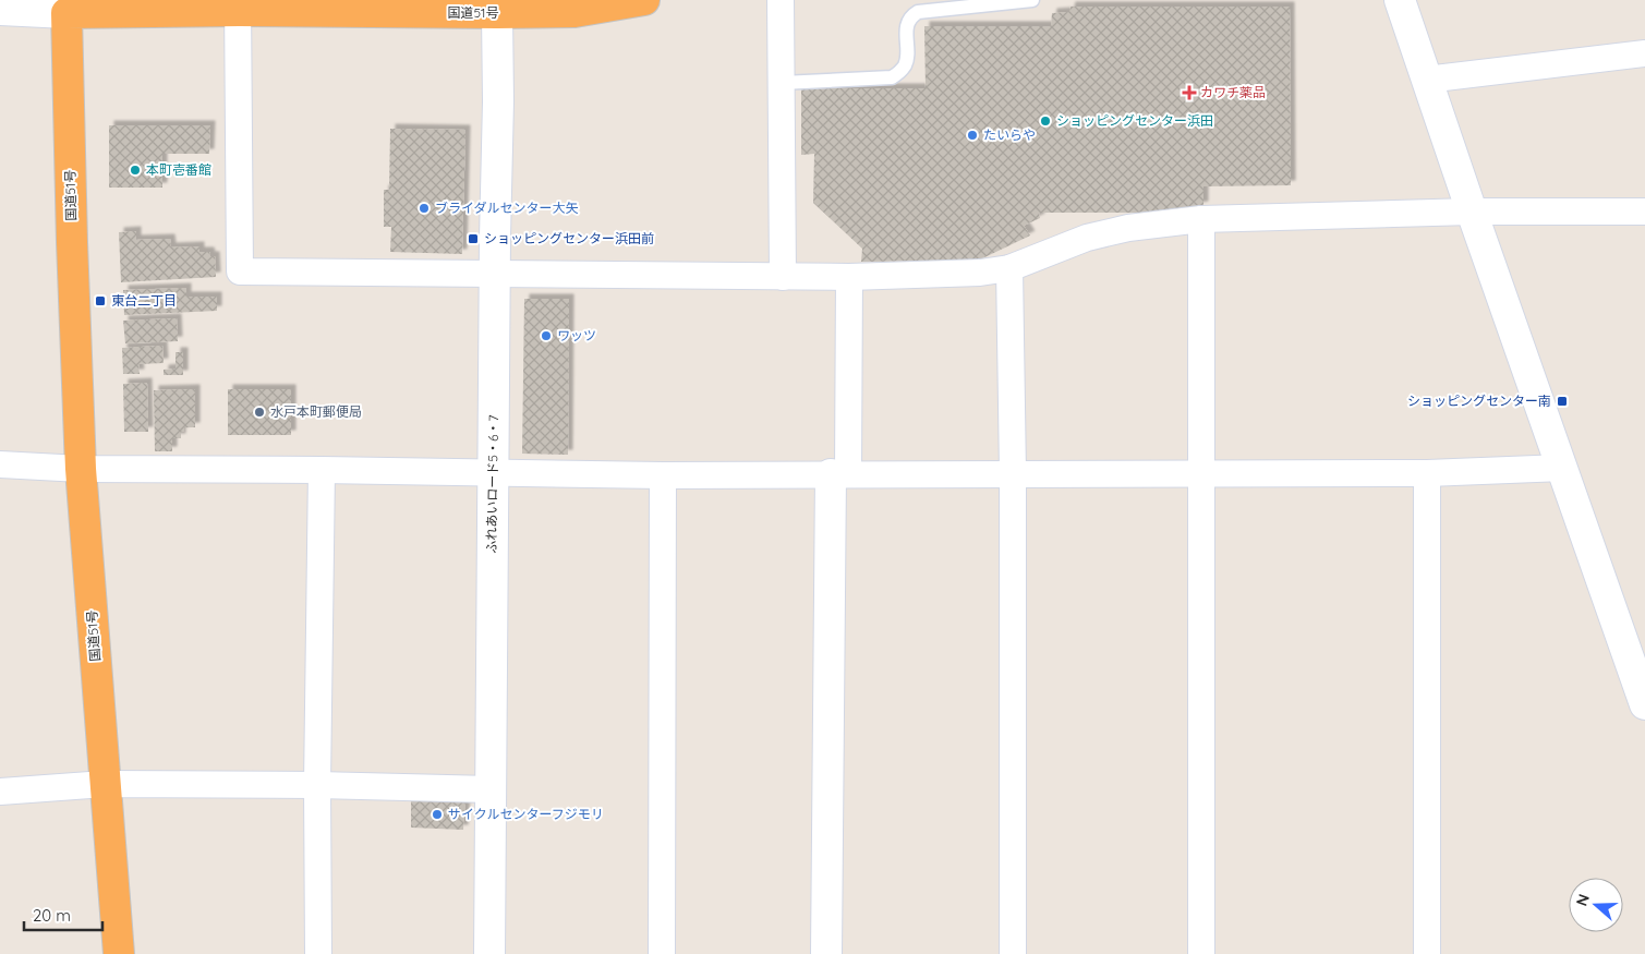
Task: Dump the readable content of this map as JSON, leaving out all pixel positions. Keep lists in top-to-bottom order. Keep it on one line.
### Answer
{"streets":{"highway":["国道51号"],"street":["ふれあいロード5・6・7"]},"crossings":[["国道51号","ふれあいロード5・6・7"]],"places":{"health":["カワチ薬品"],"other":["ショッピングセンター浜田","たいらや","本町壱番館","ブライダルセンター大矢","ワッツ","水戸本町郵便局","サイクルセンターフジモリ"],"transit":["ショッピングセンター浜田前","東台二丁目","ショッピングセンター南"]},"scale_bar":"20 m","north":"left"}
